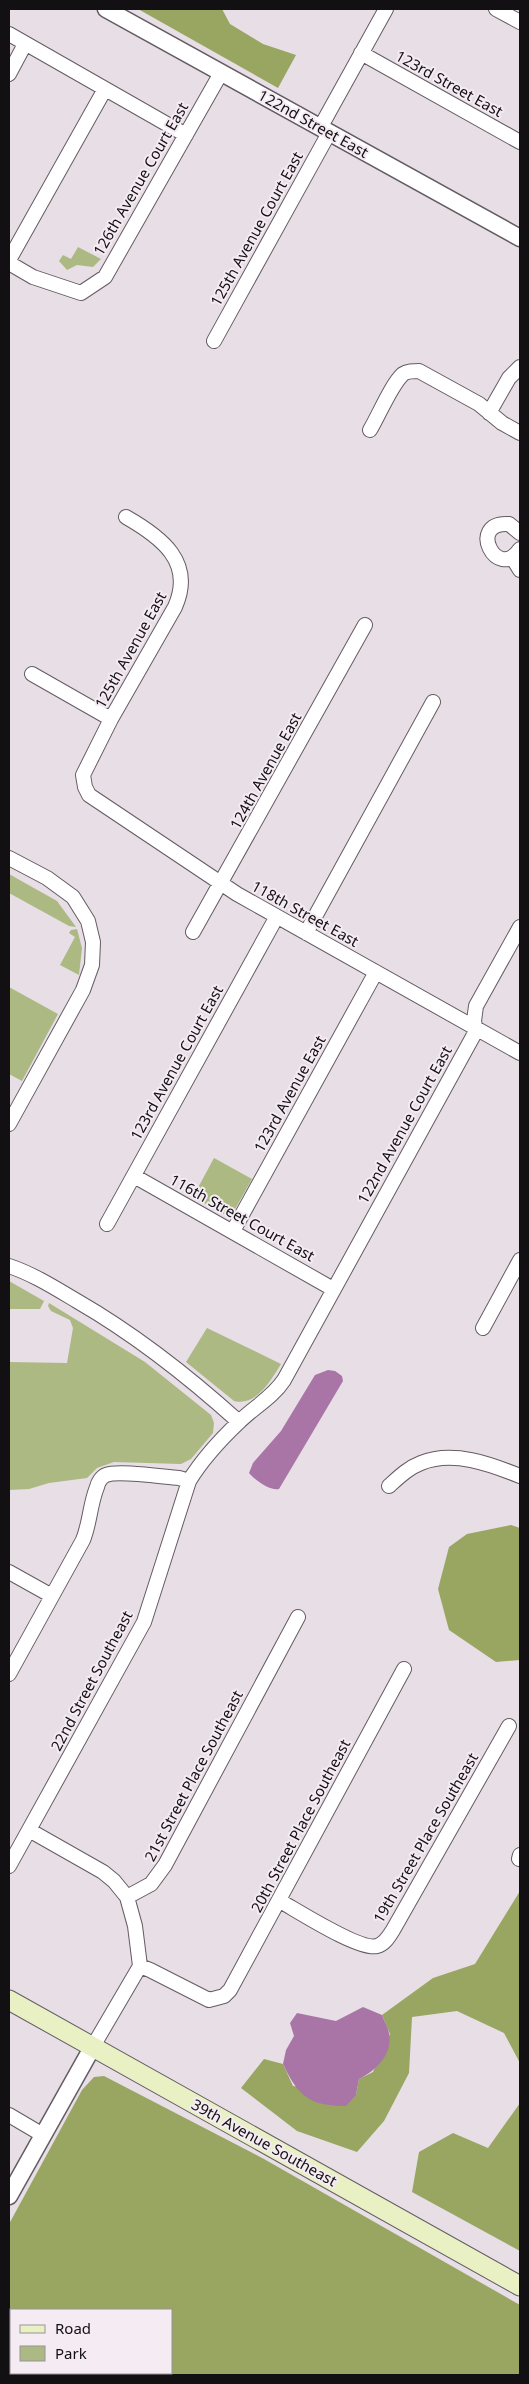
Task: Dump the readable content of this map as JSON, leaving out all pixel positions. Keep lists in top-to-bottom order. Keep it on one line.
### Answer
{"streets":{"main road":["39th Avenue Southeast"],"street":["123rd Street East","122nd Street East","126th Avenue Court East","125th Avenue Court East","125th Avenue East","124th Avenue East","118th Street East","123rd Avenue Court East","123rd Avenue East","122nd Avenue Court East","116th Street Court East","22nd Street Southeast","21st Street Place Southeast","20th Street Place Southeast","19th Street Place Southeast"]},"crossings":[["123rd Street East","125th Avenue Court East"],["122nd Street East","126th Avenue Court East"],["122nd Street East","125th Avenue Court East"],["125th Avenue East","118th Street East"],["124th Avenue East","118th Street East"],["118th Street East","123rd Avenue Court East"],["118th Street East","123rd Avenue East"],["118th Street East","122nd Avenue Court East"],["123rd Avenue Court East","116th Street Court East"],["123rd Avenue East","116th Street Court East"],["122nd Avenue Court East","116th Street Court East"],["122nd Avenue Court East","22nd Street Southeast"],["20th Street Place Southeast","19th Street Place Southeast"]],"legend":["Road","Park"]}
